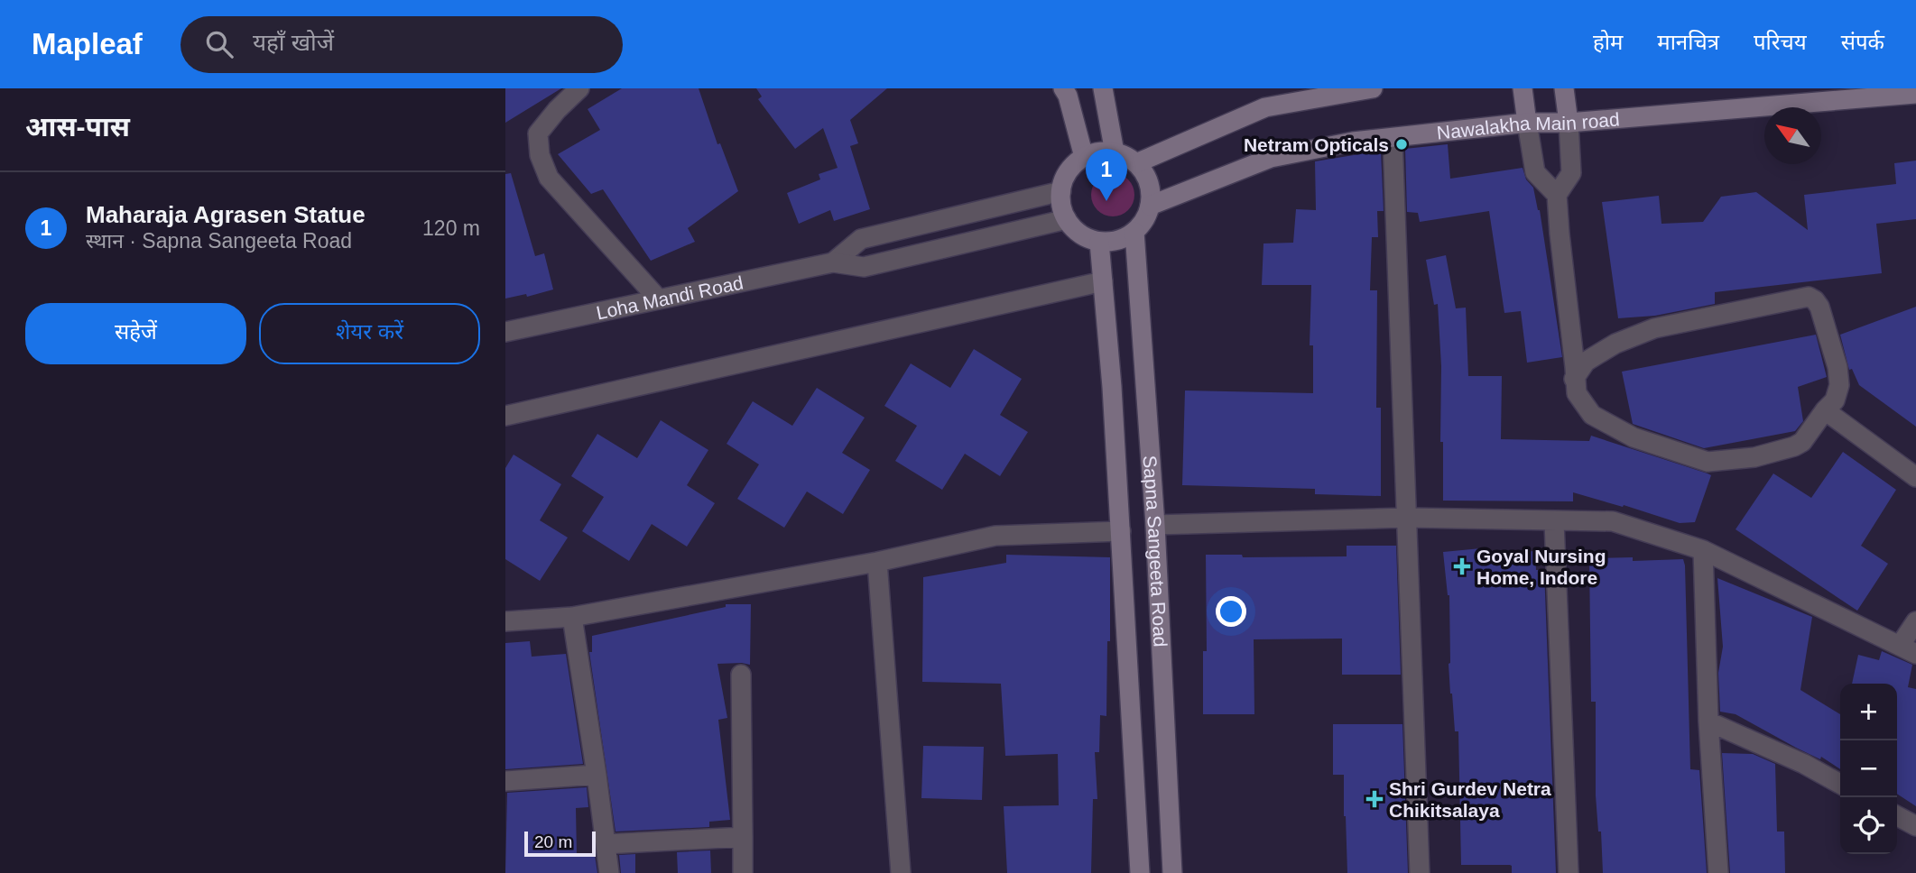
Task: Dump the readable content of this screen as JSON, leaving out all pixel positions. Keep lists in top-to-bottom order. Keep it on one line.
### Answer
{"streets":{"main road":["Nawalakha Main road","Sapna Sangeeta Road"],"street":["Loha Mandi Road"]},"crossings":[["Nawalakha Main road","Sapna Sangeeta Road"]],"places":{"other":["Netram Opticals"],"health":["Goyal Nursing Home, Indore","Shri Gurdev Netra Chikitsalaya"]},"scale_bar":"20 m","north":"top left","page":{"header":"Mapleaf","search":"यहाँ खोजें","nav":["होम","मानचित्र","परिचय","संपर्क"],"heading":"आस-पास","pins":"1","list":[{"mark":"1","name":"Maharaja Agrasen Statue","note":"स्थान · Sapna Sangeeta Road","value":"120 m"}],"buttons":["सहेजें","शेयर करें"],"map_buttons":["+","−"],"scale":"20 m"}}
